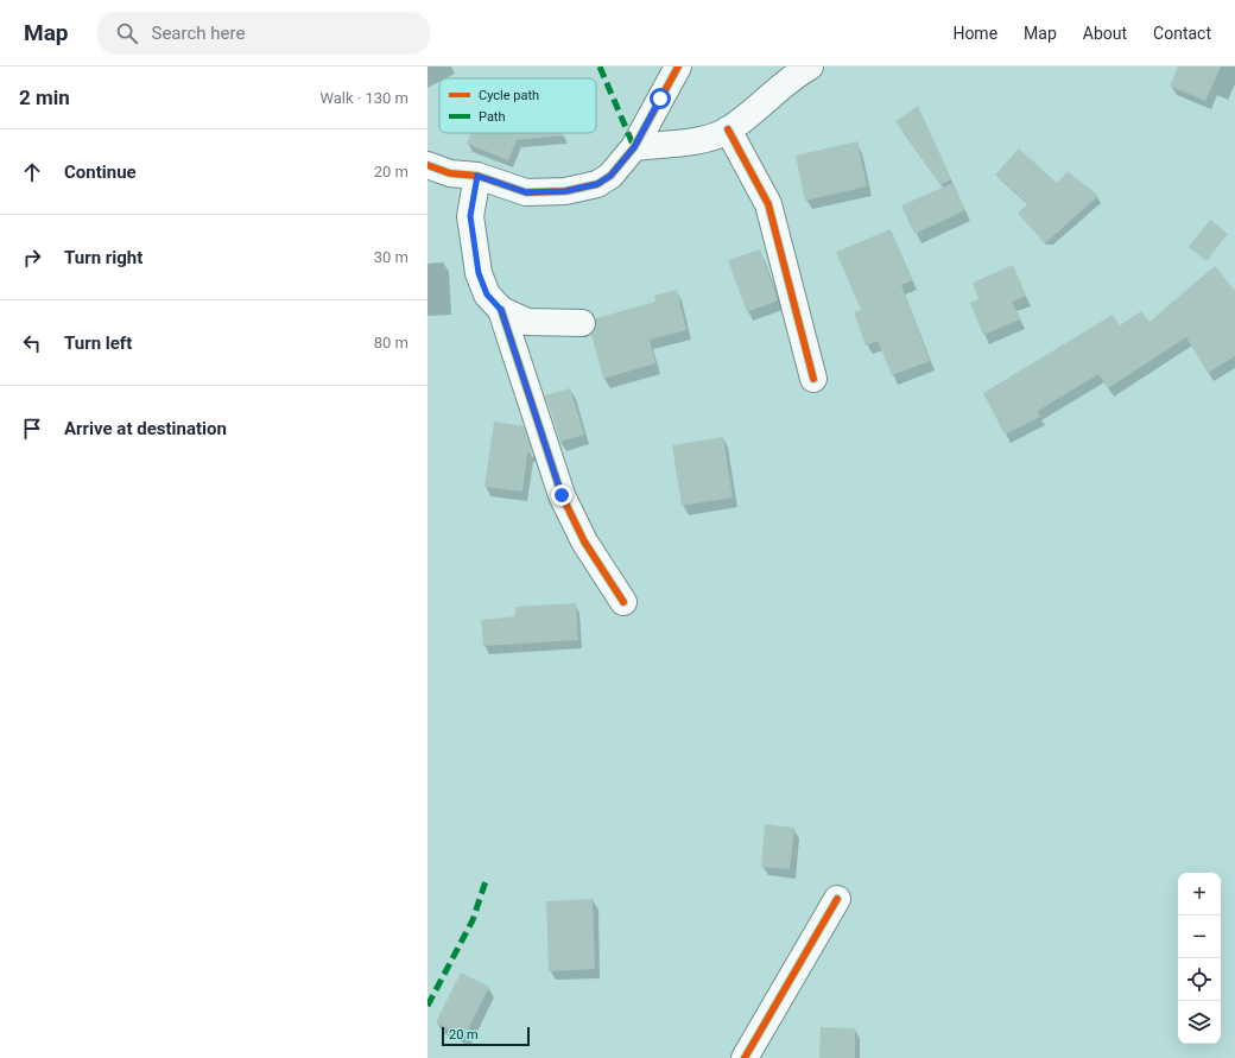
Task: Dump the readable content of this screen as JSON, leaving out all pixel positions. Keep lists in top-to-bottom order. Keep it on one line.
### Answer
{"legend":["Cycle path","Path"],"scale_bar":"20 m","page":{"header":"Map","search":"Search here","nav":["Home","Map","About","Contact"],"heading":["2 min","Walk · 130 m"],"list":[["Continue","20 m"],["Turn right","30 m"],["Turn left","80 m"],"Arrive at destination"],"map_buttons":["+","−"],"scale":"20 m"}}
